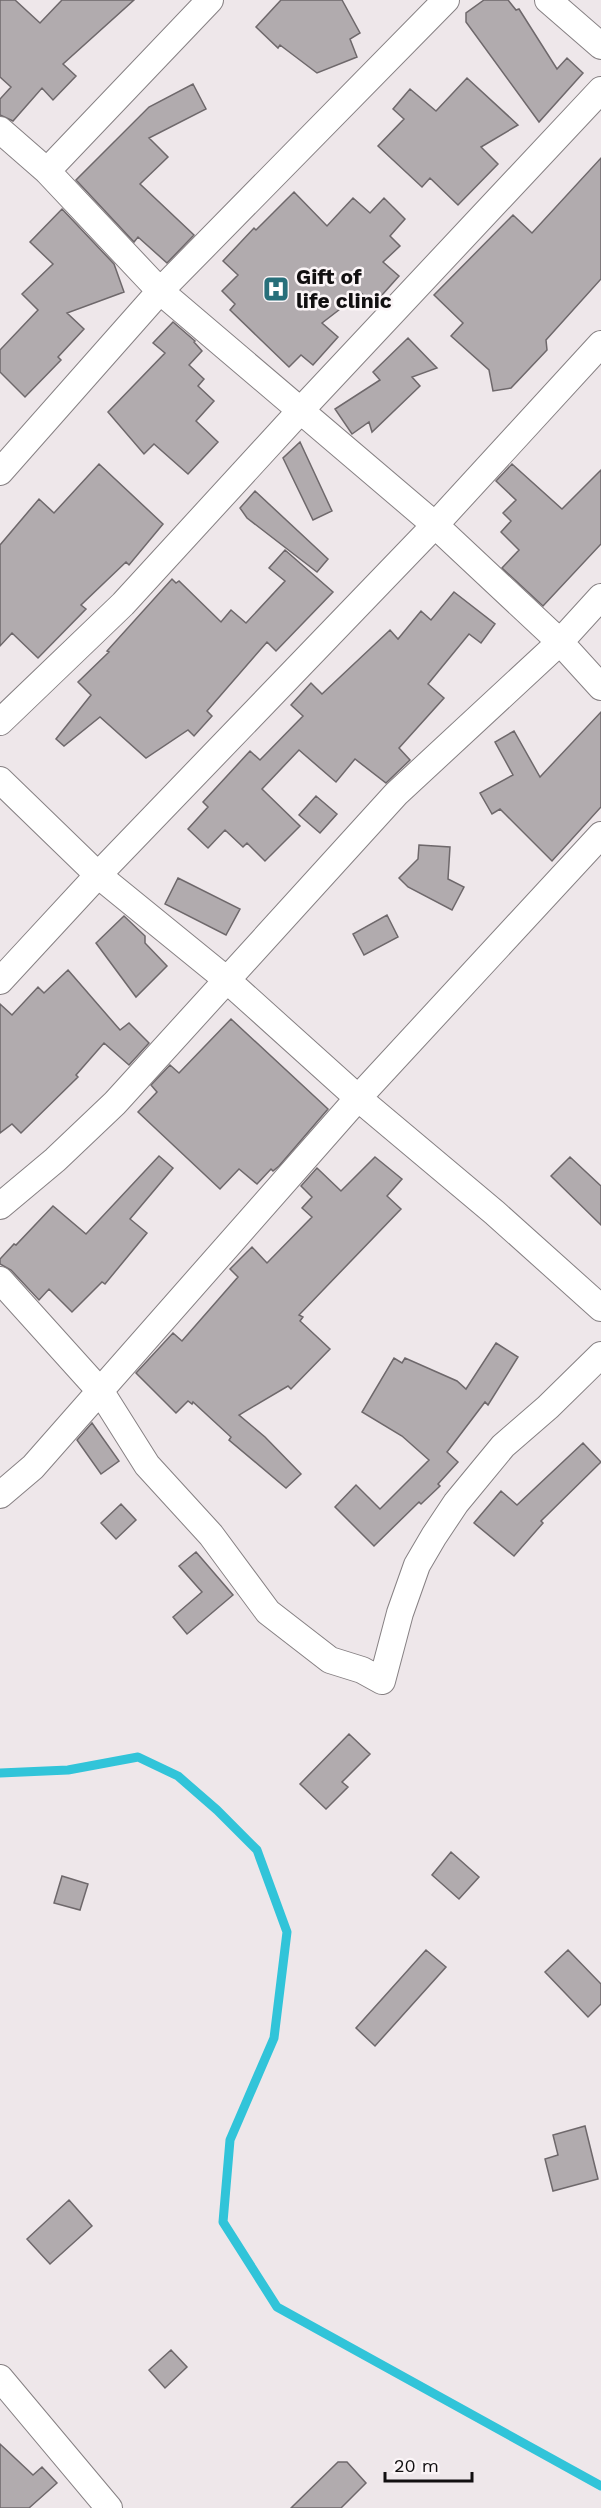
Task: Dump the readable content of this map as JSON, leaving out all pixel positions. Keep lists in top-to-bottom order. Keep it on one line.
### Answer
{"places":{"hospital":["Gift of life clinic"]},"scale_bar":"20 m"}
